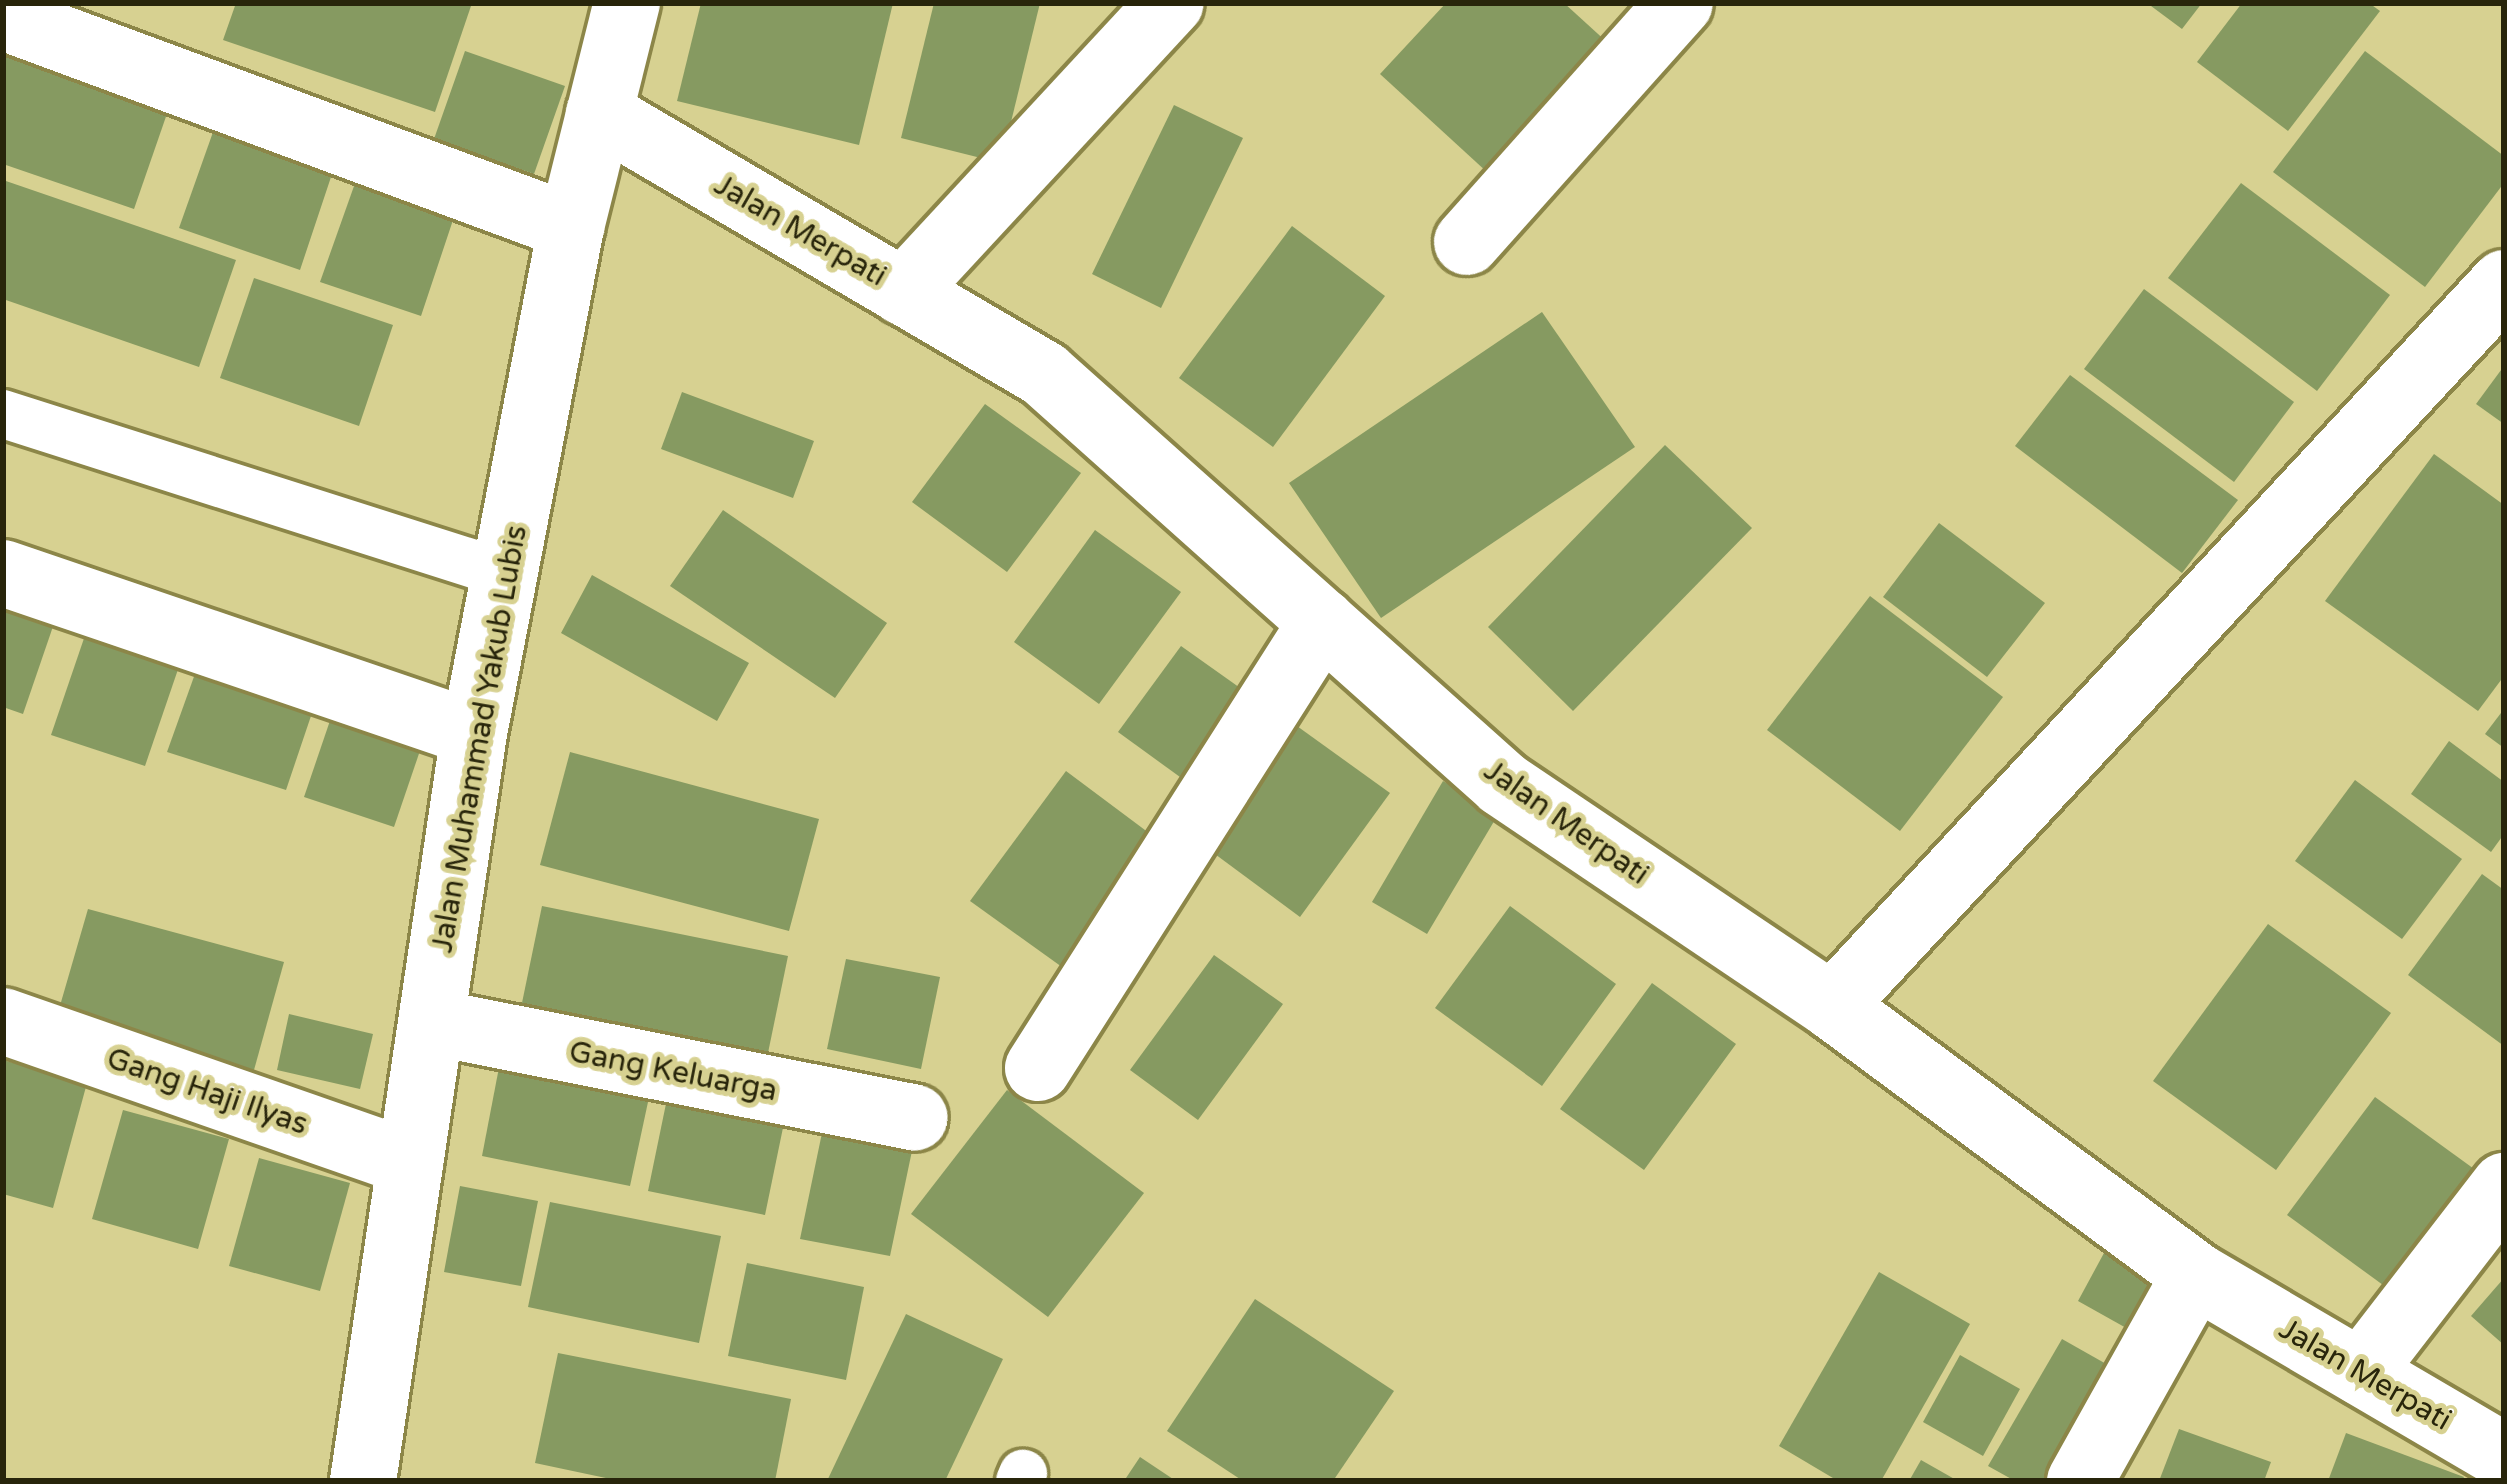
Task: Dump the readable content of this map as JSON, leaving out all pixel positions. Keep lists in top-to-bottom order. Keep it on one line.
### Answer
{"streets":{"street":["Jalan Merpati","Jalan Muhammad Yakub Lubis","Gang Keluarga","Gang Haji Ilyas"]},"crossings":[["Jalan Merpati","Jalan Muhammad Yakub Lubis"],["Jalan Muhammad Yakub Lubis","Gang Keluarga"],["Jalan Muhammad Yakub Lubis","Gang Haji Ilyas"]]}
